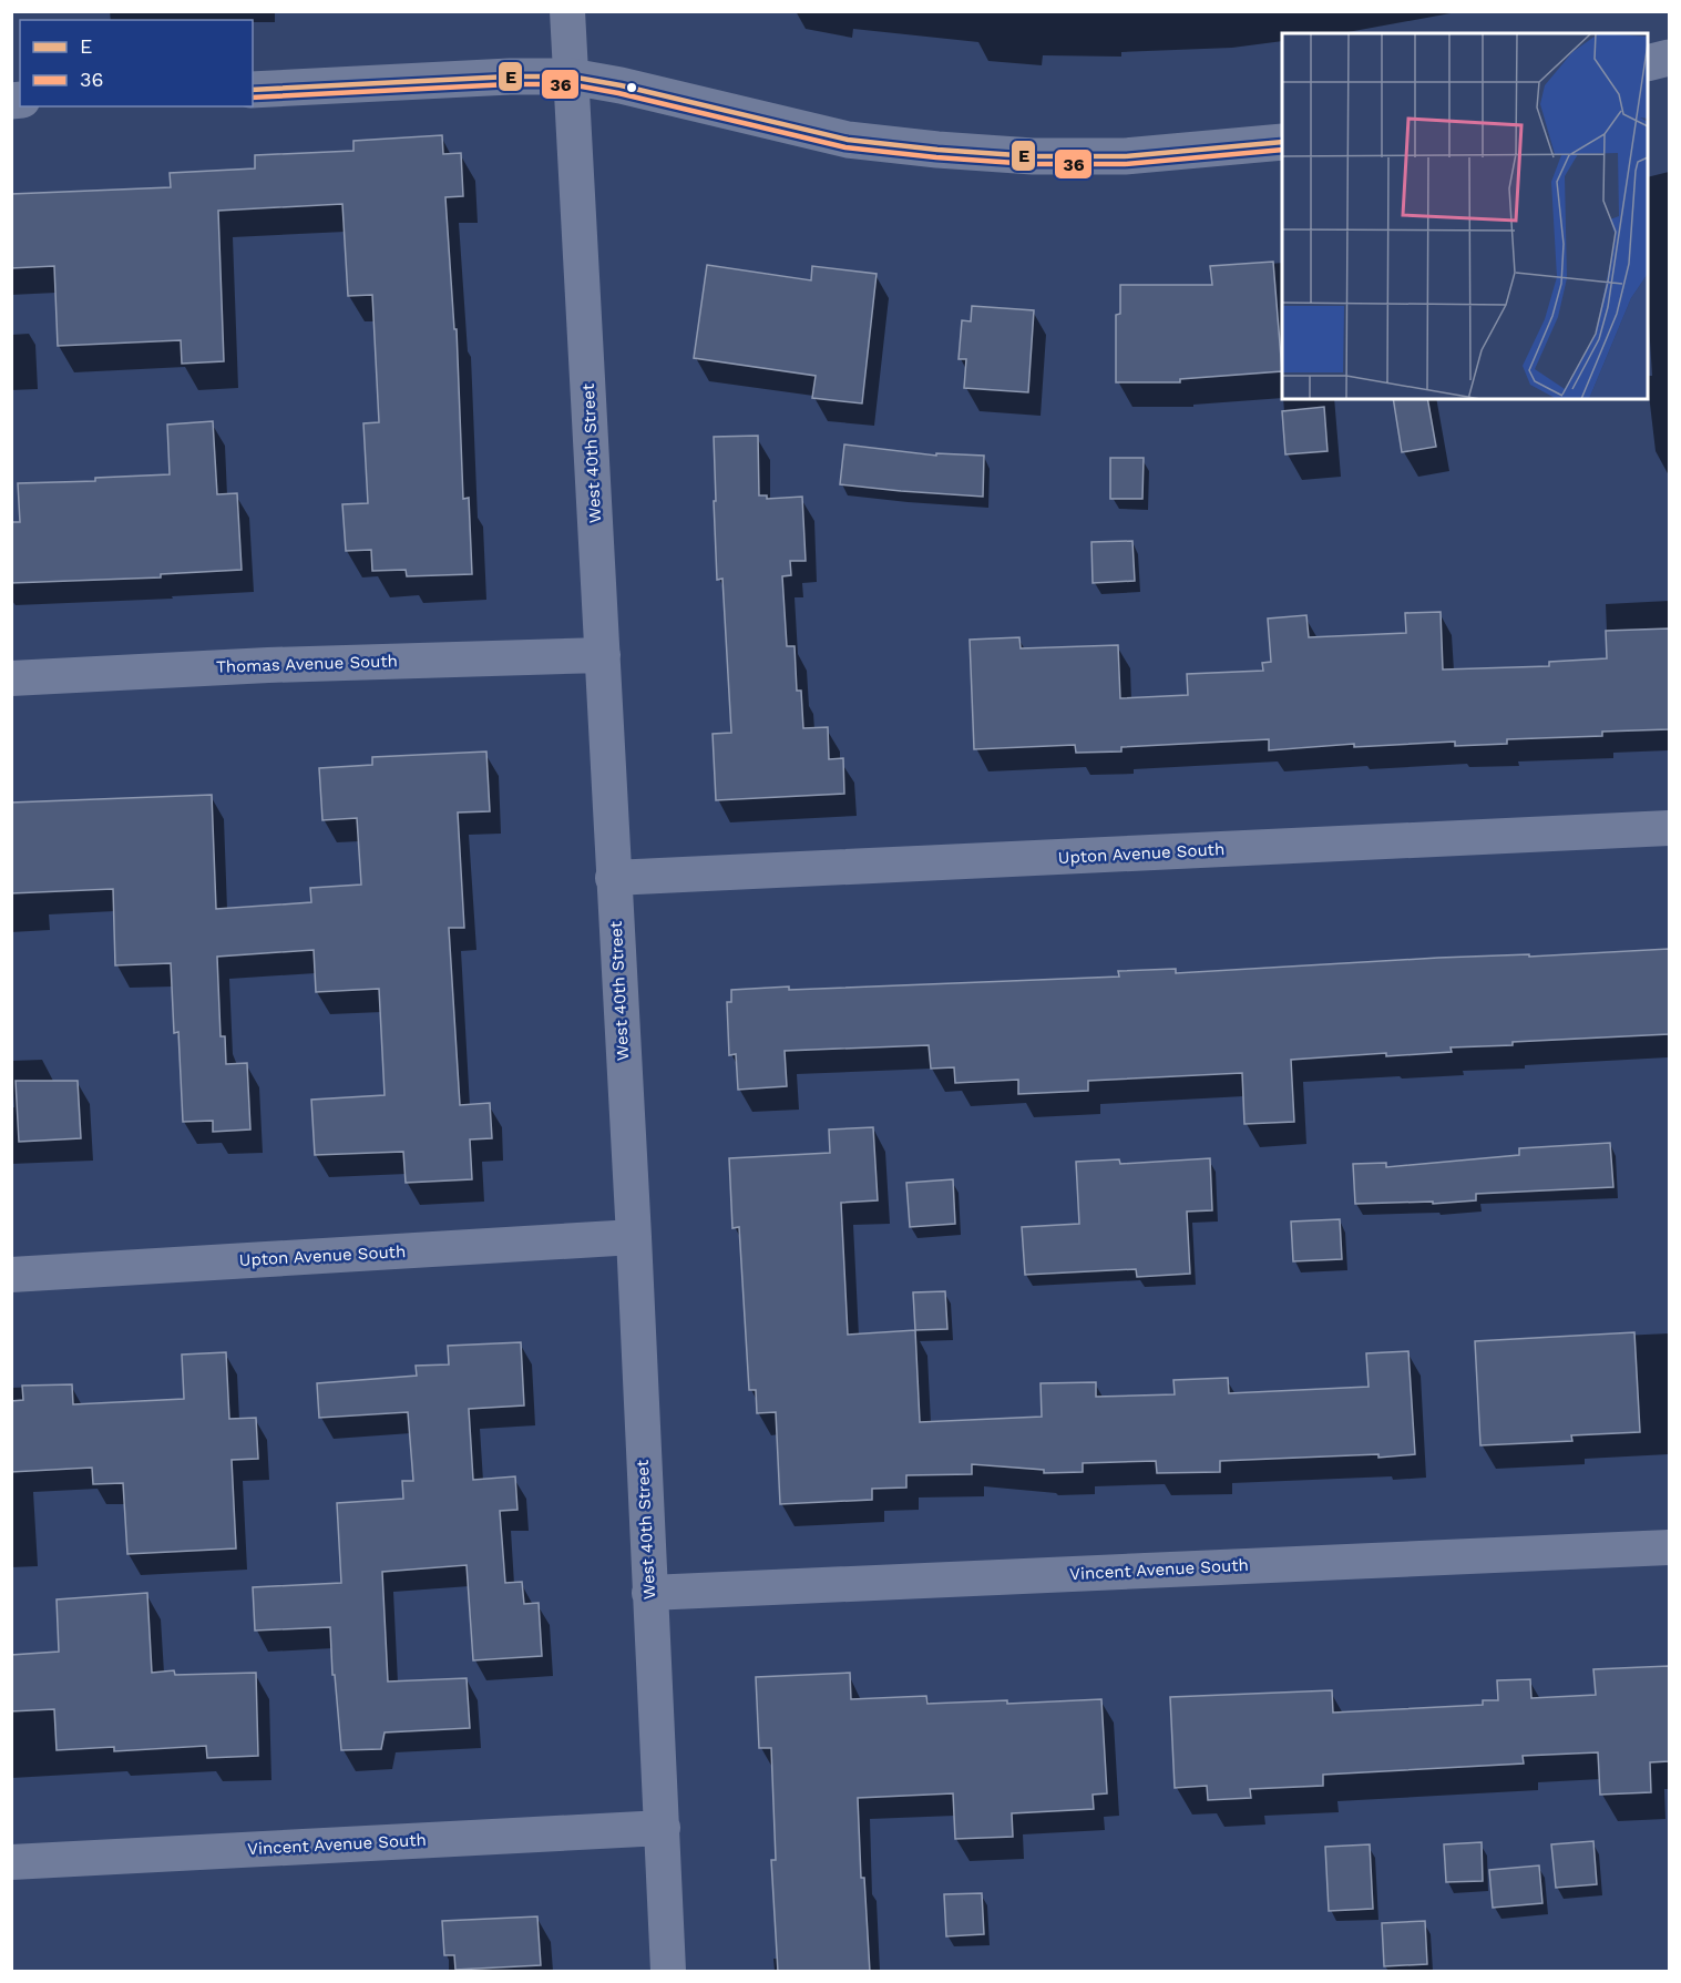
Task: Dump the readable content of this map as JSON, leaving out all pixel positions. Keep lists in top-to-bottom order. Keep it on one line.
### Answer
{"streets":{"street":["West 40th Street","Thomas Avenue South","Upton Avenue South","Vincent Avenue South"]},"crossings":[["West 40th Street","Thomas Avenue South"],["West 40th Street","Upton Avenue South"],["West 40th Street","Vincent Avenue South"]],"lines":["transit line E","transit line 36"],"legend":["E","36"]}
